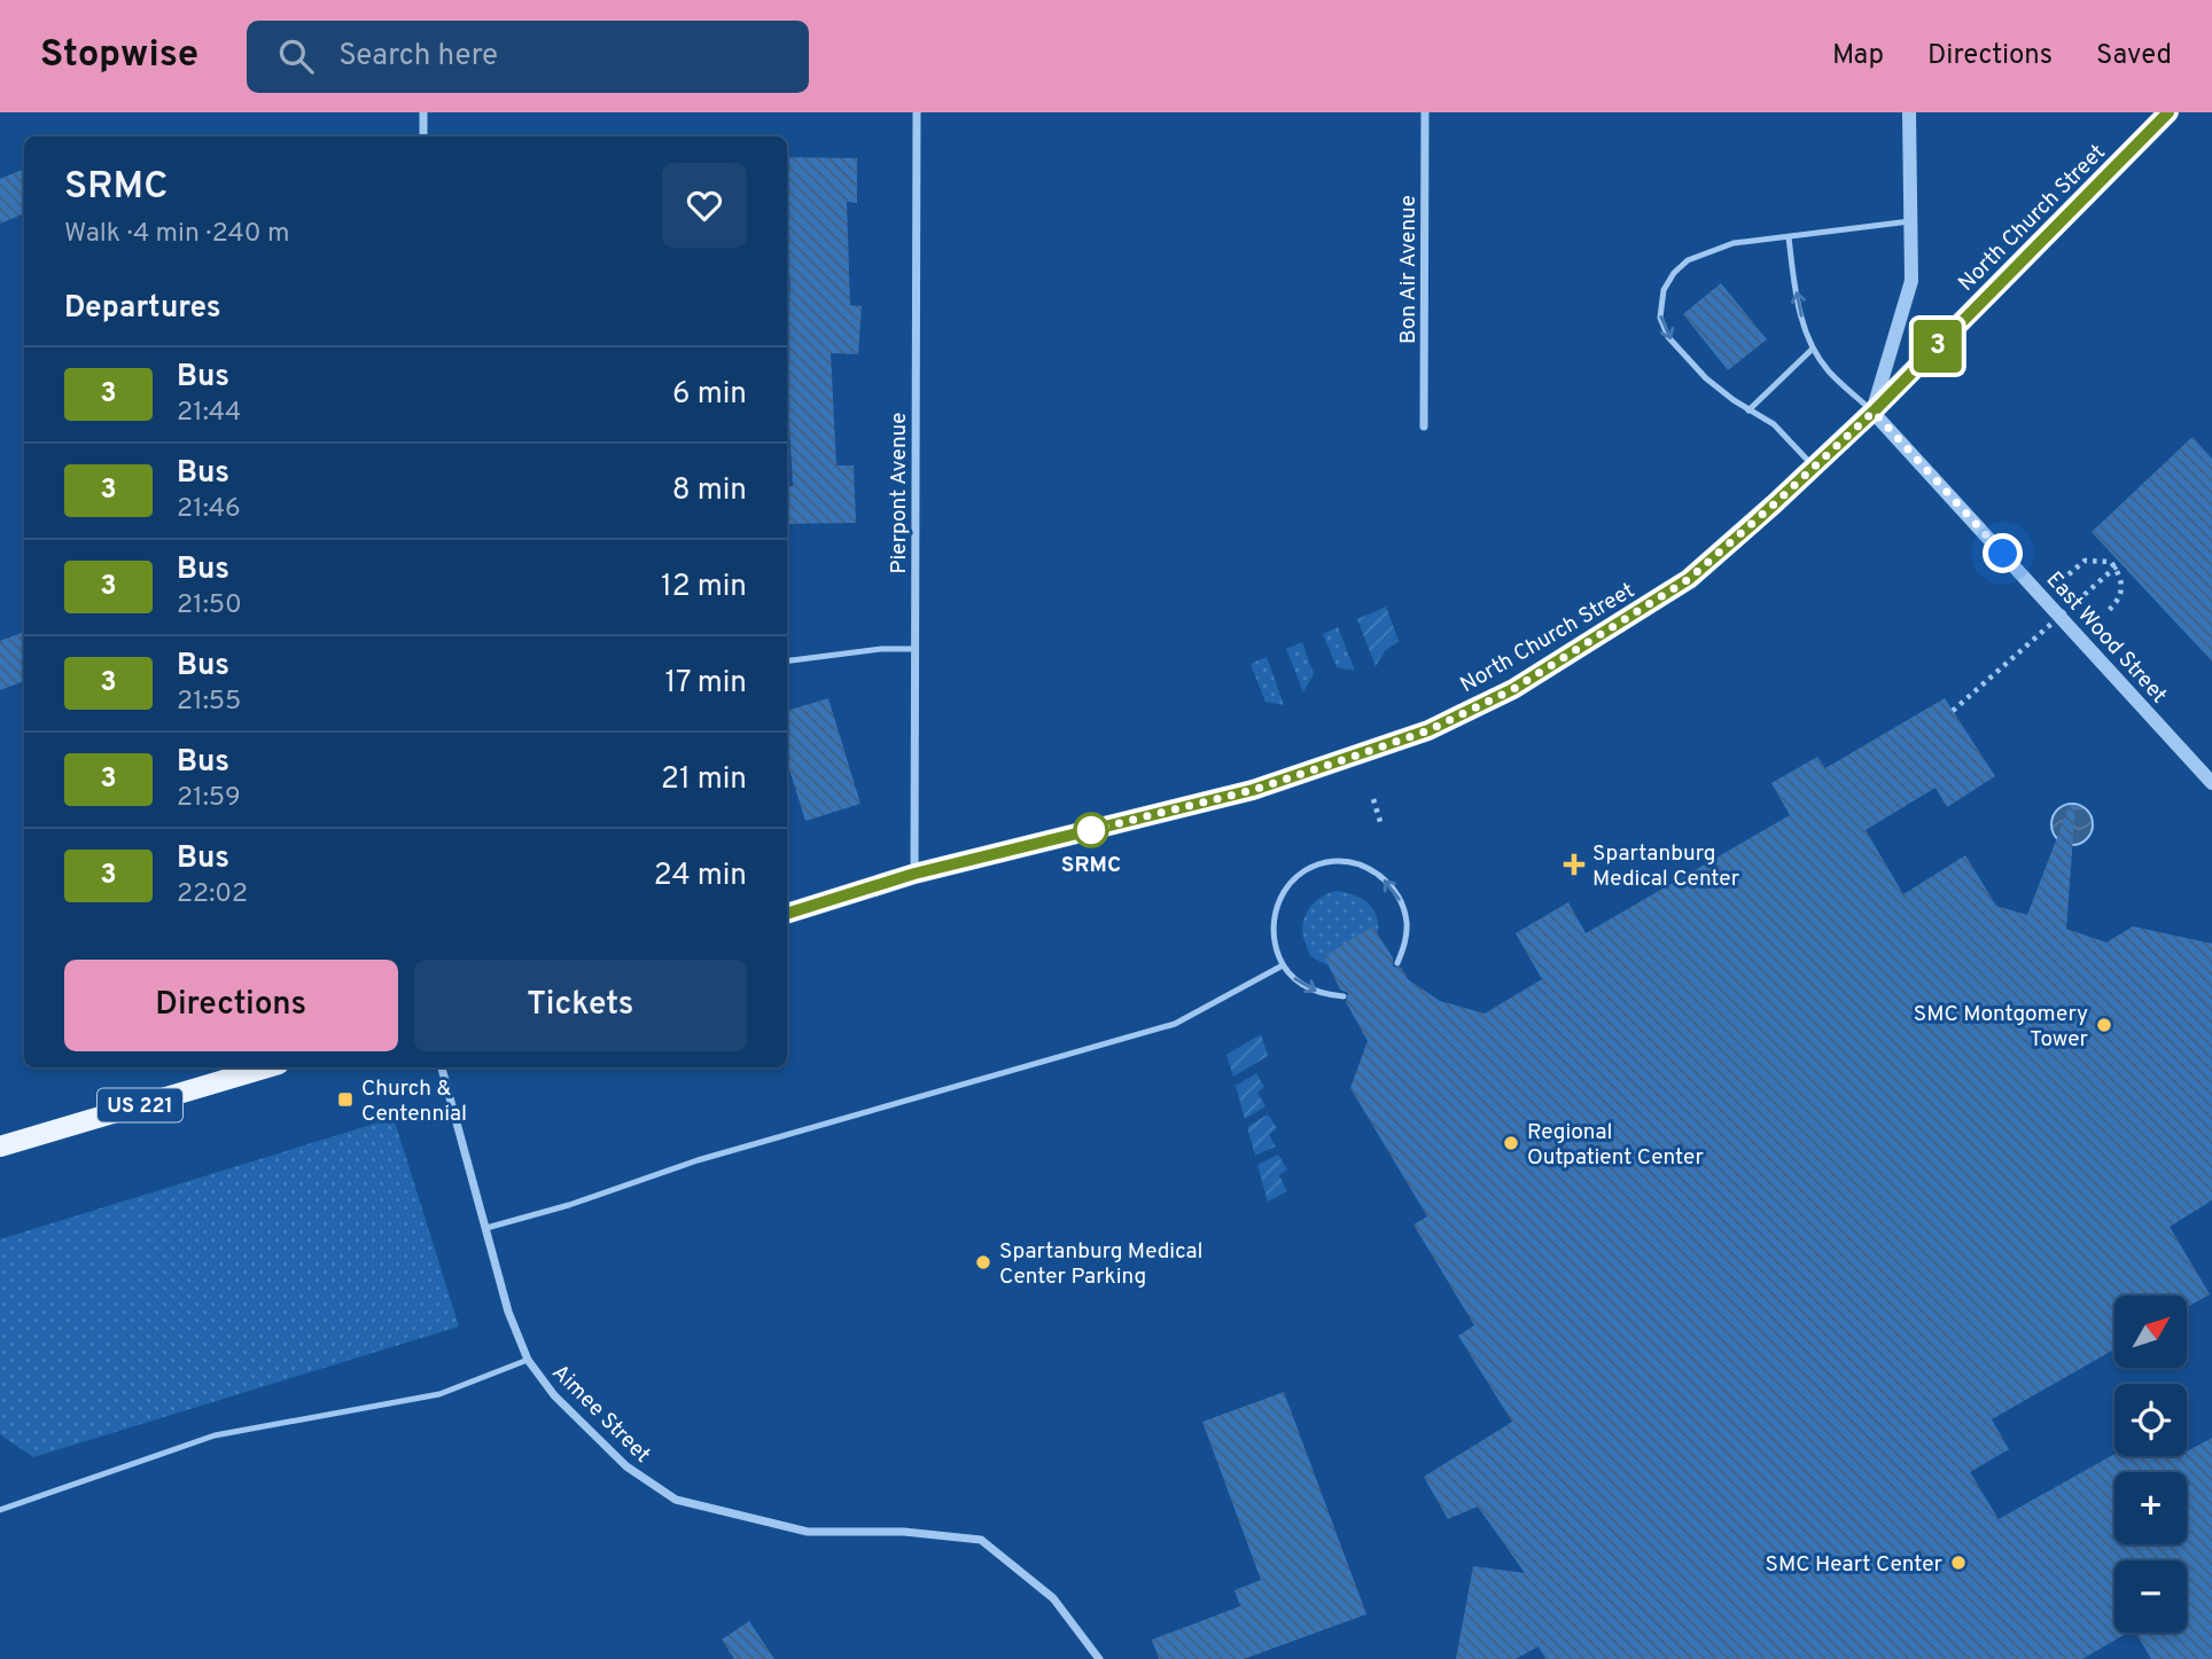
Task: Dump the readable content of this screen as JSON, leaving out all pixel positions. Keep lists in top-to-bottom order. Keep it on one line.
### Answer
{"streets":{"main road":["North Church Street","US 221"],"street":["Bon Air Avenue","Pierpont Avenue","East Wood Street","Aimee Street"]},"crossings":[["North Church Street","Pierpont Avenue"],["North Church Street","East Wood Street"]],"places":{"other":["SRMC","SMC Montgomery Tower","Regional Outpatient Center","Spartanburg Medical Center Parking","SMC Heart Center"],"health":["Spartanburg Medical Center"],"transit":["Church & Centennial"]},"lines":["bus line 3"],"north":"top right","page":{"header":"Stopwise","search":"Search here","nav":["Map","Directions","Saved"],"on_map":"3","heading":[["SRMC","Walk · 4 min · 240 m"],"Departures"],"list":[{"mark":"3","name":"Bus","note":"21:44","value":"6 min"},{"mark":"3","name":"Bus","note":"21:46","value":"8 min"},{"mark":"3","name":"Bus","note":"21:50","value":"12 min"},{"mark":"3","name":"Bus","note":"21:55","value":"17 min"},{"mark":"3","name":"Bus","note":"21:59","value":"21 min"},{"mark":"3","name":"Bus","note":"22:02","value":"24 min"}],"buttons":["Directions","Tickets"],"map_buttons":["+","−"]}}
